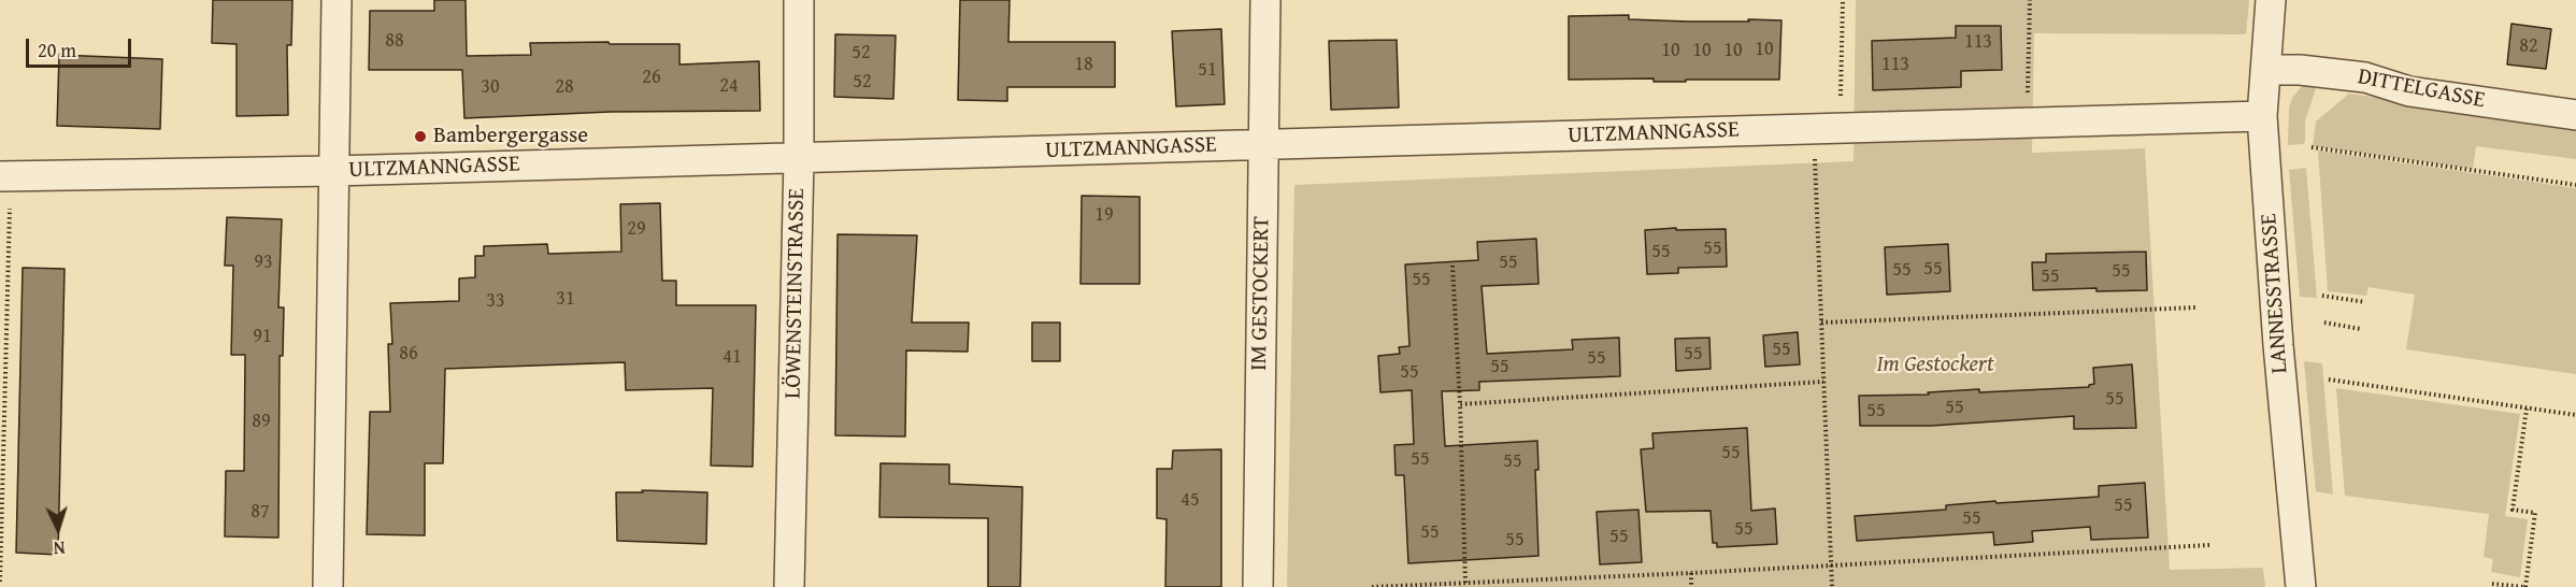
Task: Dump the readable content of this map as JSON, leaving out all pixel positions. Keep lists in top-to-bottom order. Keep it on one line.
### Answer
{"streets":{"street":["DITTELGASSE","ULTZMANNGASSE","LÖWENSTEINSTRASSE","IM GESTOCKERT","LANNESSTRASSE"]},"crossings":[["DITTELGASSE","LANNESSTRASSE"],["ULTZMANNGASSE","LÖWENSTEINSTRASSE"],["ULTZMANNGASSE","IM GESTOCKERT"],["ULTZMANNGASSE","LANNESSTRASSE"]],"parks":["Im Gestockert"],"places":["Bambergergasse"],"house_numbers":["88","113","82","10","10","10","10","52","18","113","51","26","52","24","30","28","19","29","55","55","93","55","55","55","55","55","55","31","33","91","55","86","55","41","55","55","55","55","55","55","89","55","55","55","45","55","87","55","55","55","55","55"],"scale_bar":"20 m","north":"bottom"}
